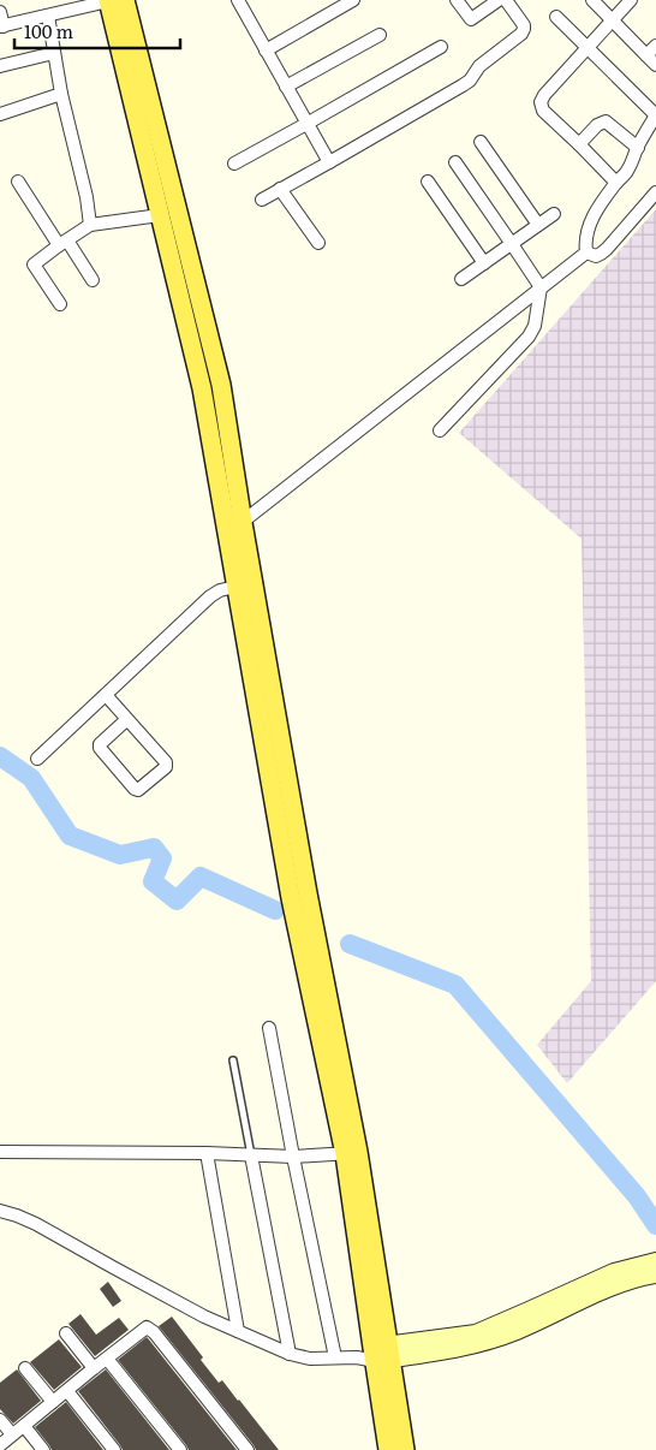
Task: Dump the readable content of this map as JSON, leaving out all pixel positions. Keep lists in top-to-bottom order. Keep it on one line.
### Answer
{"scale_bar":"100 m"}
